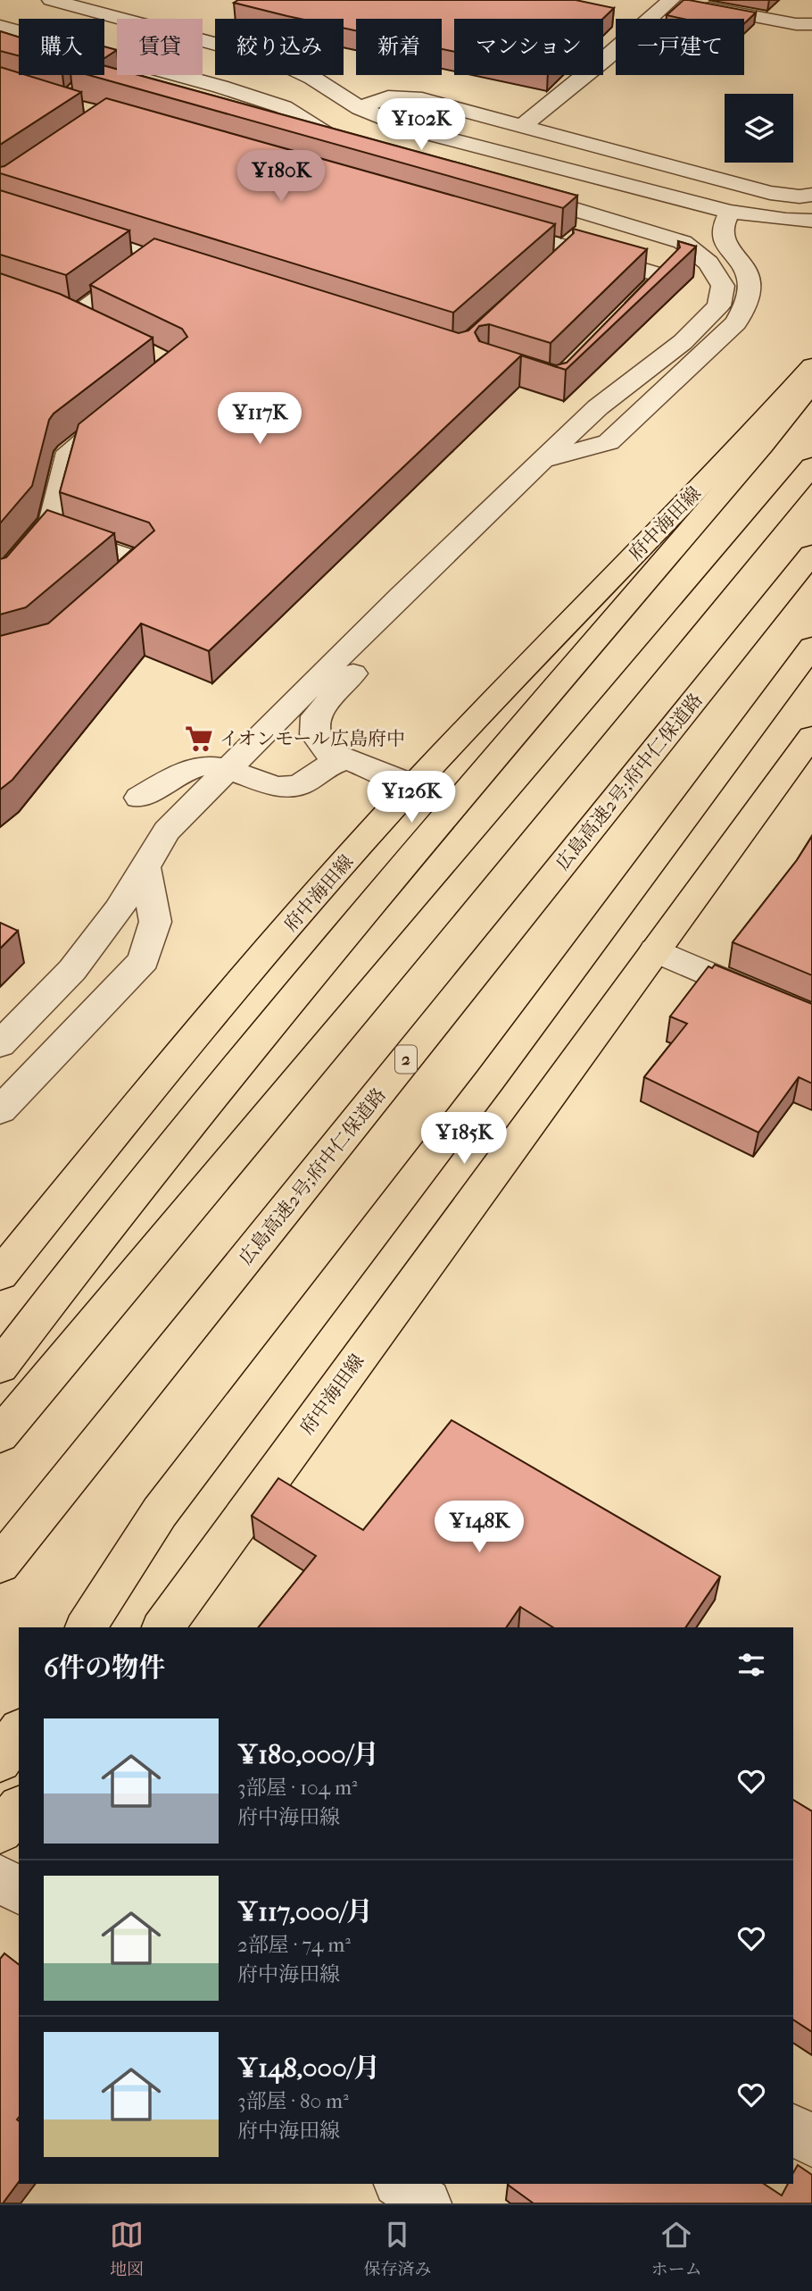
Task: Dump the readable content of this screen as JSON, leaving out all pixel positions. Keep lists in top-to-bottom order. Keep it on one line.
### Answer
{"streets":{"main road":["府中海田線","広島高速2号;府中仁保道路","2"]},"places":{"supermarket":["イオンモール広島府中"]},"page":{"chip":["購入","賃貸","絞り込み","新着","マンション","一戸建て"],"price":["¥102K","¥180K","¥117K","¥126K","¥185K","¥148K"],"heading":"6件の物件","list":[{"name":"¥180,000/月","note":"3部屋 · 104 m² · 府中海田線"},{"name":"¥117,000/月","note":"2部屋 · 74 m² · 府中海田線"},{"name":"¥148,000/月","note":"3部屋 · 80 m² · 府中海田線"}],"tabs":["地図","保存済み","ホーム"]}}
